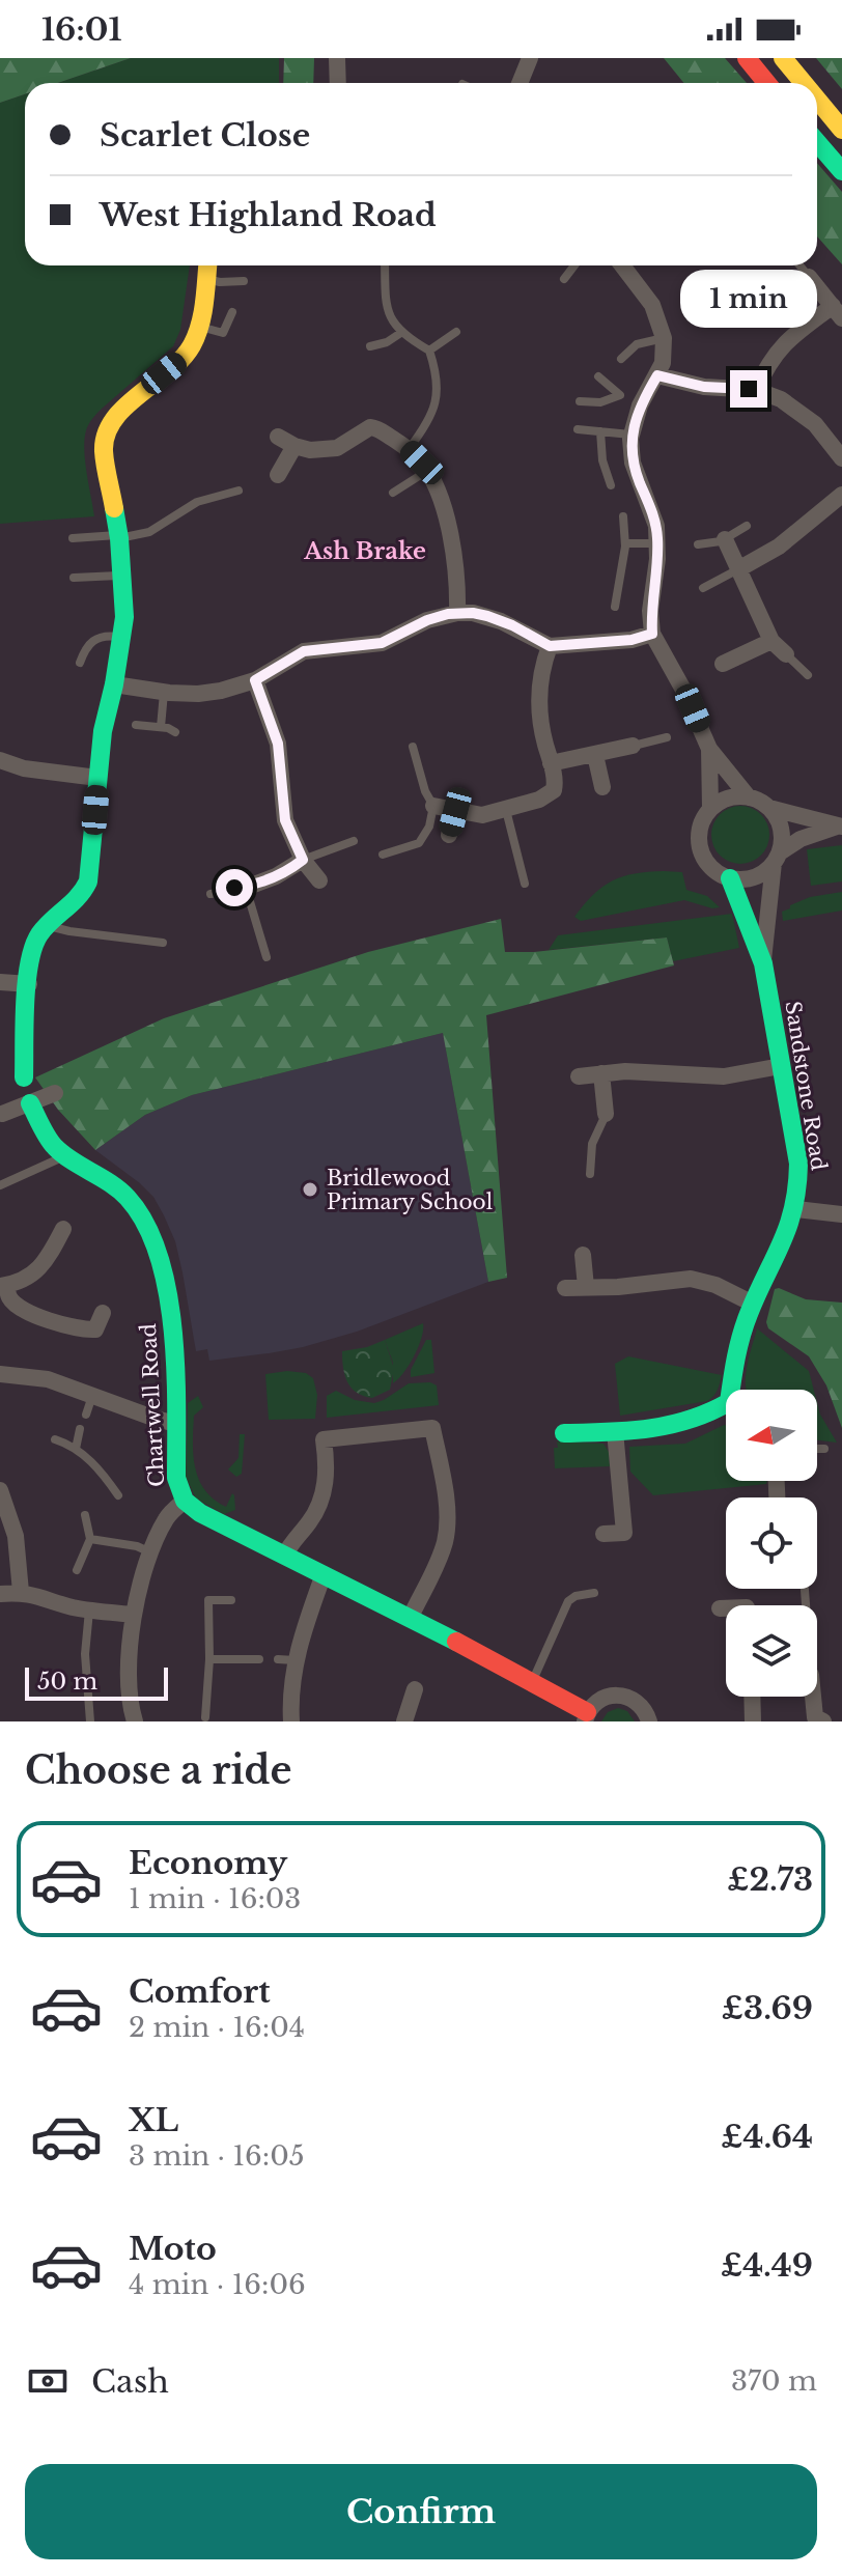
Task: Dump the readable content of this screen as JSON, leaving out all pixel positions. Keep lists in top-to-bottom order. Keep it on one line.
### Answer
{"streets":{"street":["Sandstone Road","Chartwell Road"]},"districts":["Ash Brake"],"places":["Bridlewood Primary School"],"scale_bar":"50 m","north":"left","page":{"status":"16:01","banner":["Scarlet Close","West Highland Road"],"bubble":"1 min","scale":"50 m","heading":"Choose a ride","list":[{"name":"Economy","note":"1 min · 16:03","value":"£2.73"},{"name":"Comfort","note":"2 min · 16:04","value":"£3.69"},{"name":"XL","note":"3 min · 16:05","value":"£4.64"},{"name":"Moto","note":"4 min · 16:06","value":"£4.49"}],"pay":["Cash","370 m"],"buttons":"Confirm"}}
